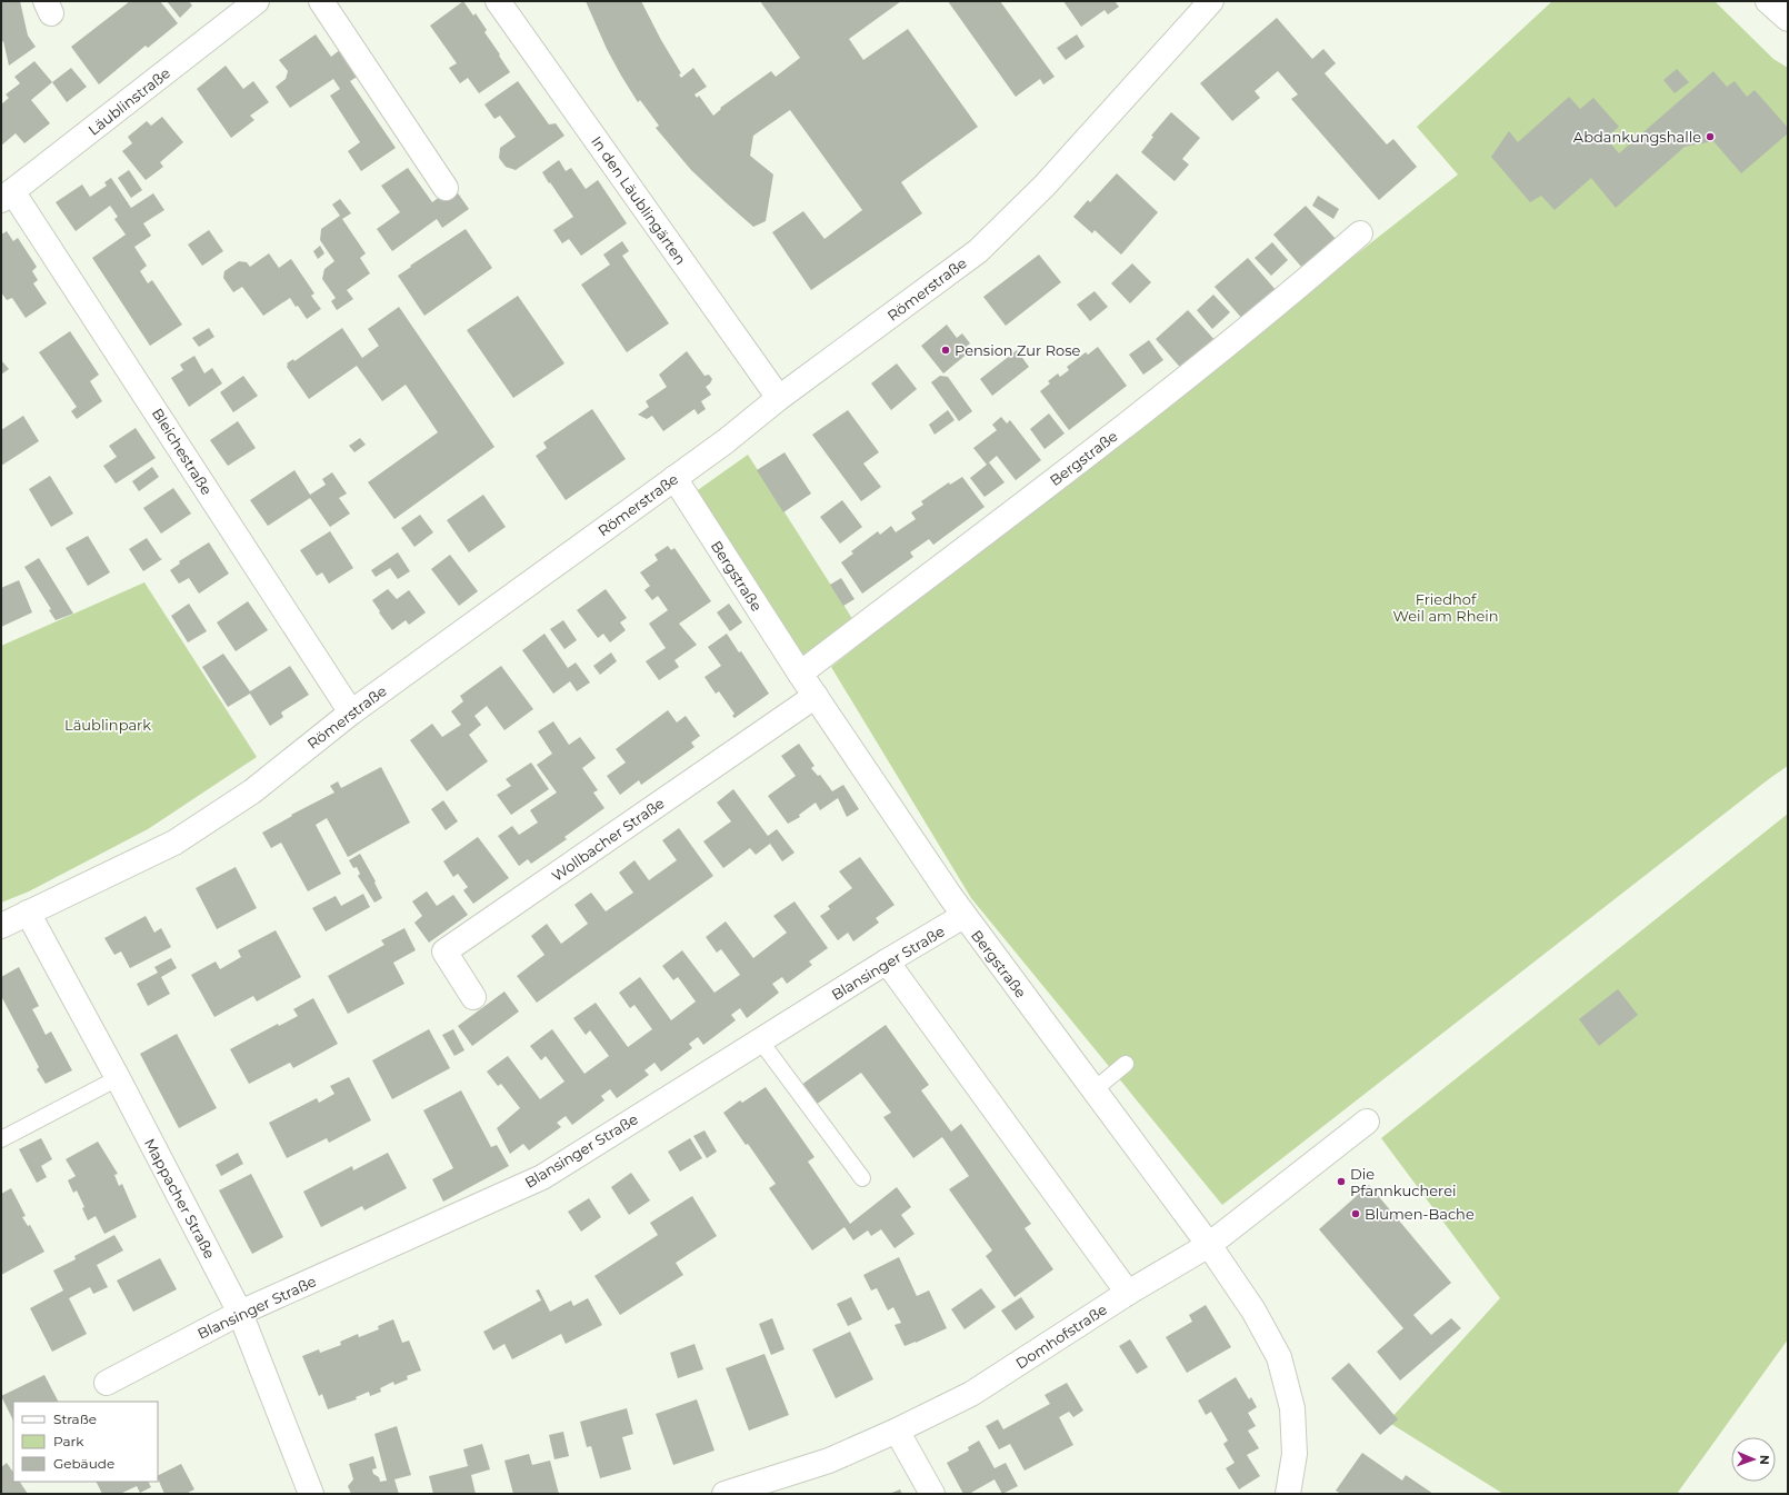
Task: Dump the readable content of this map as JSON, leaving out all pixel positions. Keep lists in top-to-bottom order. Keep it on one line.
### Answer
{"streets":{"street":["Läublinstraße","In den Läublingärten","Römerstraße","Bleichestraße","Bergstraße","Wollbacher Straße","Blansinger Straße","Mappacher Straße","Domhofstraße"]},"crossings":[["Läublinstraße","Bleichestraße"],["In den Läublingärten","Römerstraße"],["Römerstraße","Bleichestraße"],["Römerstraße","Bergstraße"],["Römerstraße","Mappacher Straße"],["Bergstraße","Wollbacher Straße"],["Bergstraße","Blansinger Straße"],["Bergstraße","Domhofstraße"],["Blansinger Straße","Mappacher Straße"]],"parks":["Friedhof Weil am Rhein","Läublinpark"],"places":["Abdankungshalle","Pension Zur Rose","Die Pfannkucherei","Blumen-Bache"],"legend":["Straße","Park","Gebäude"],"north":"right"}
